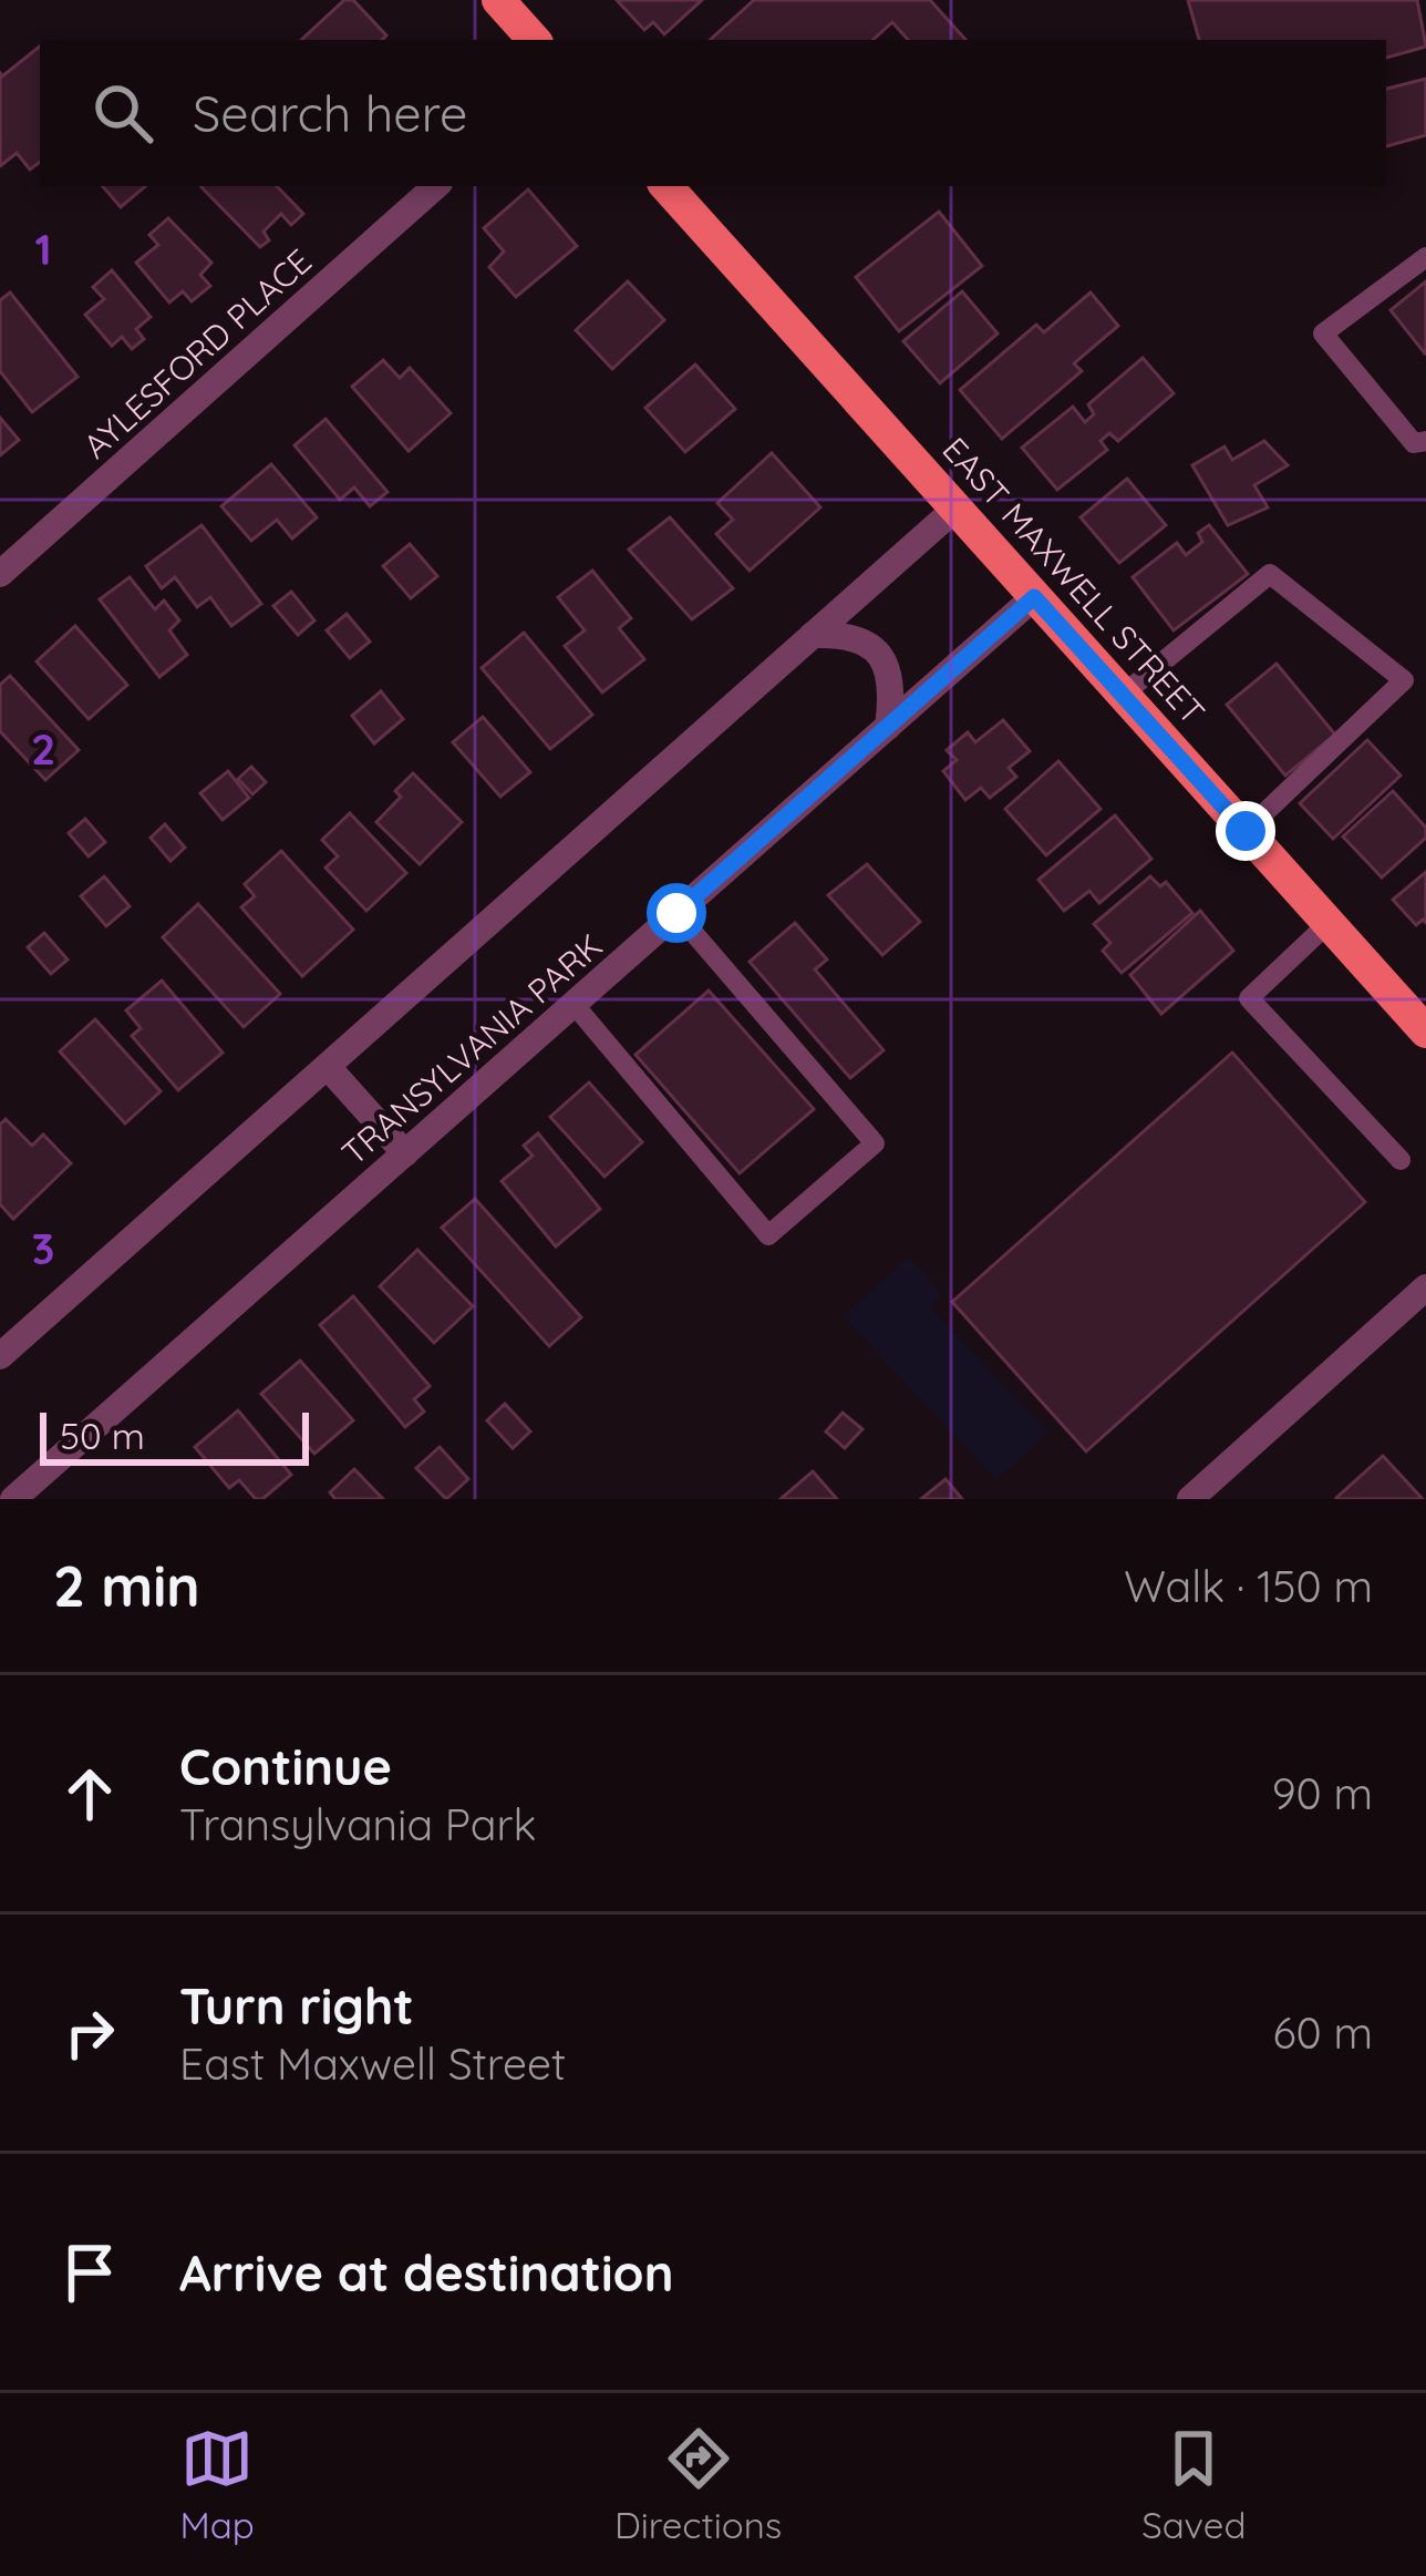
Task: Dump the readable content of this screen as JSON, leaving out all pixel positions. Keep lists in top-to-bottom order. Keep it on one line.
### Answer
{"streets":{"main road":["EAST MAXWELL STREET"],"street":["AYLESFORD PLACE","TRANSYLVANIA PARK"]},"crossings":[["EAST MAXWELL STREET","TRANSYLVANIA PARK"]],"scale_bar":"50 m","page":{"search":"Search here","scale":"50 m","heading":["2 min","Walk · 150 m"],"list":[["Continue","Transylvania Park","90 m"],["Turn right","East Maxwell Street","60 m"],"Arrive at destination"],"nav":["Map","Directions","Saved"]},"grid":{"rows":["1","2","3"]}}
